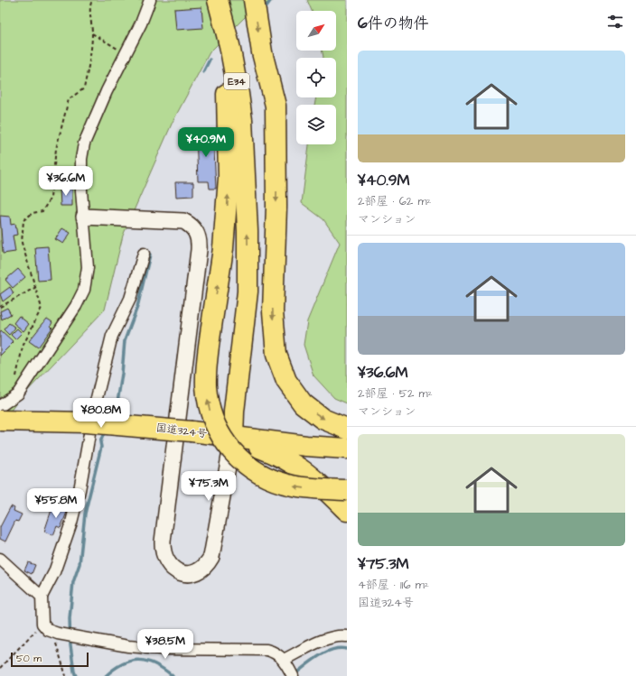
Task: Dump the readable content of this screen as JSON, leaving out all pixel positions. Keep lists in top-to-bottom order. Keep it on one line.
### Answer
{"streets":{"highway":["E34","国道324号"]},"scale_bar":"50 m","north":"top right","page":{"heading":"6件の物件","list":[{"name":"¥40.9M","note":"2部屋 · 62 m² · マンション"},{"name":"¥36.6M","note":"2部屋 · 52 m² · マンション"},{"name":"¥75.3M","note":"4部屋 · 116 m² · 国道324号"}],"price":["¥40.9M","¥36.6M","¥80.8M","¥75.3M","¥55.8M","¥38.5M"],"scale":"50 m"}}
